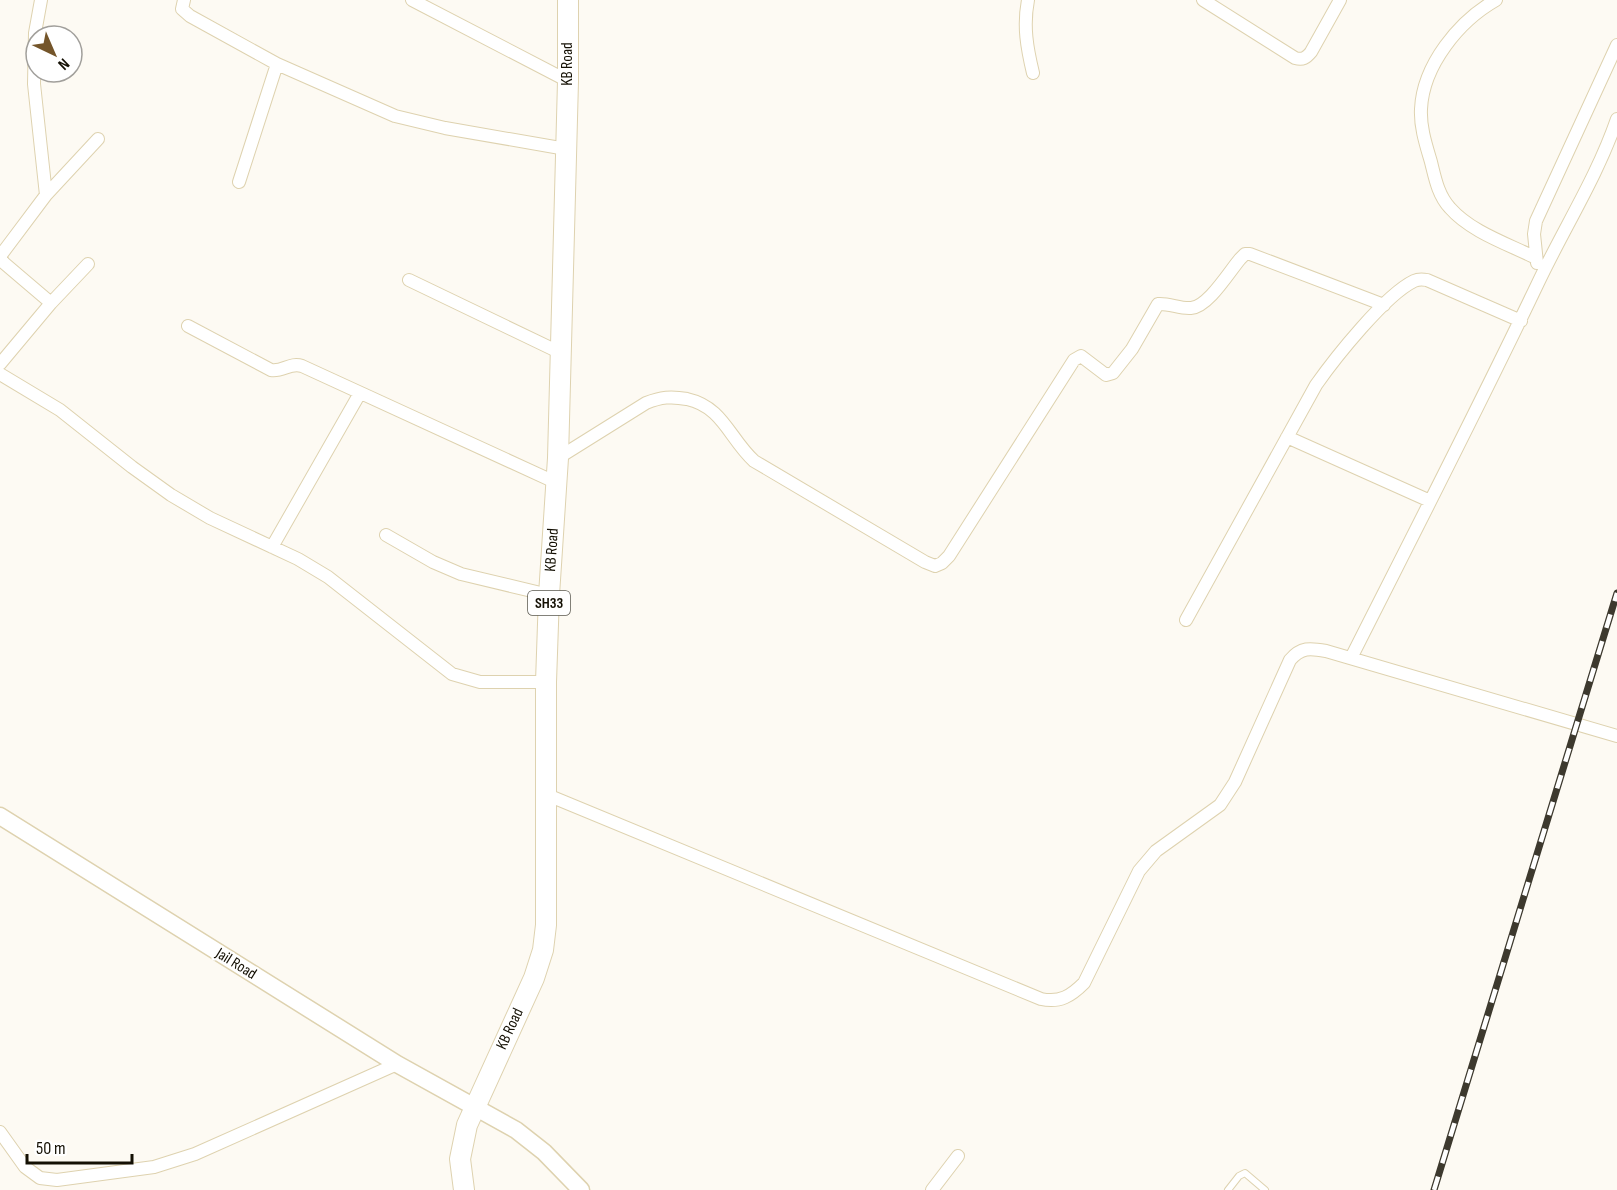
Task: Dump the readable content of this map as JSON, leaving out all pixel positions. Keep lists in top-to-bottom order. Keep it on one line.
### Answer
{"streets":{"main road":["KB Road","SH33","Jail Road"]},"crossings":[["KB Road","Jail Road"]],"scale_bar":"50 m","north":"bottom right"}
